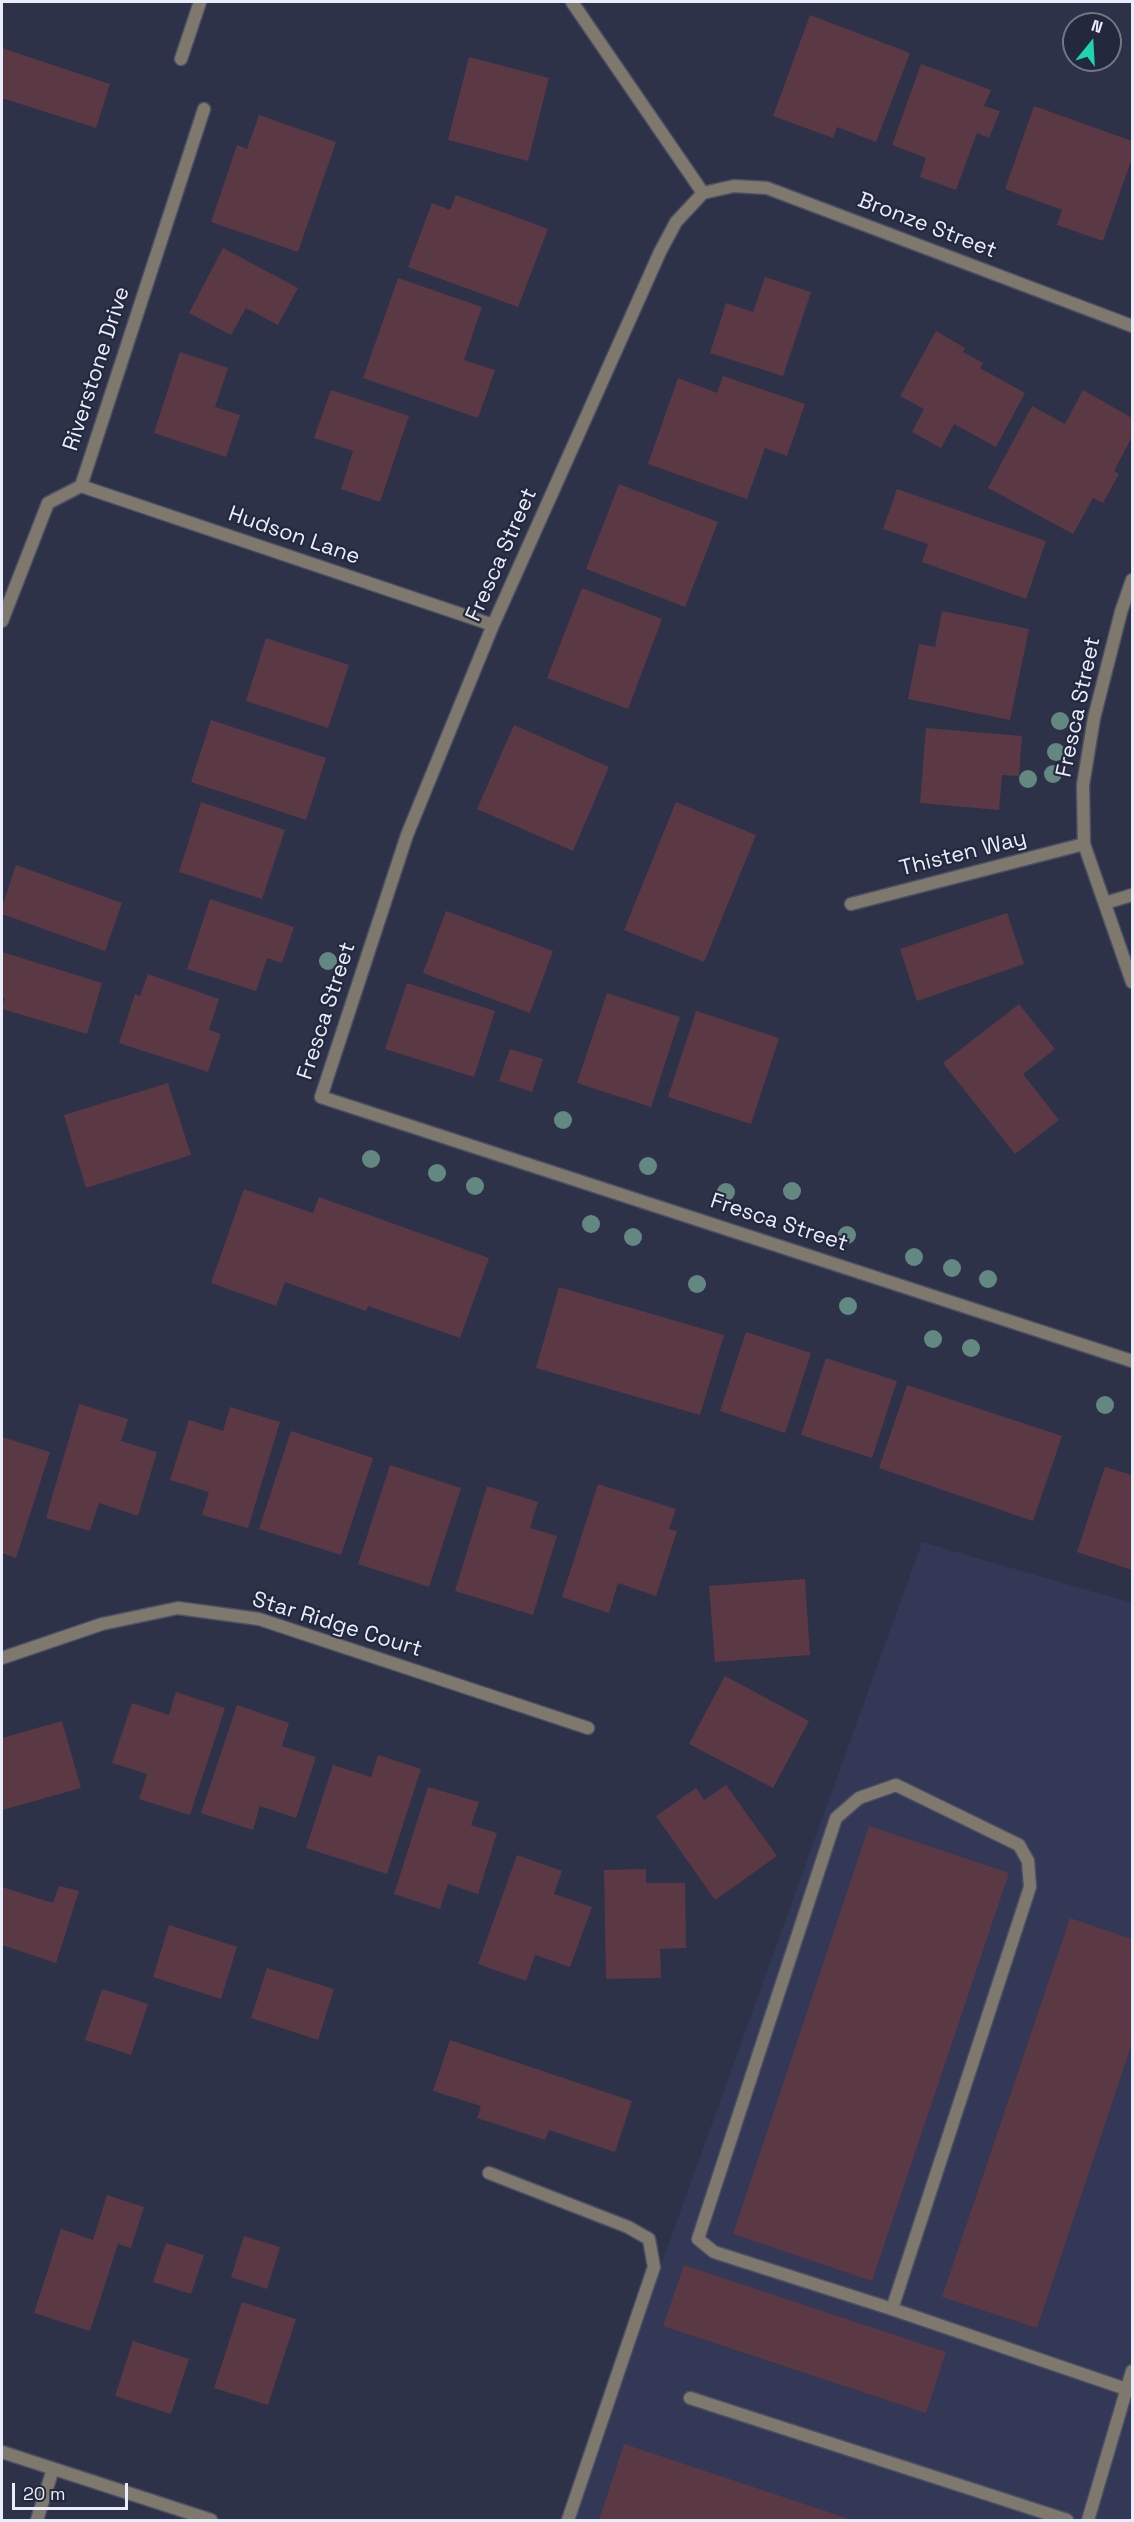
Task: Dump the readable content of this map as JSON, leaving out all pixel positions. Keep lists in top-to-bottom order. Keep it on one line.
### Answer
{"streets":{"street":["Bronze Street","Riverstone Drive","Hudson Lane","Fresca Street","Thisten Way","Star Ridge Court"]},"crossings":[["Bronze Street","Fresca Street"],["Riverstone Drive","Hudson Lane"],["Hudson Lane","Fresca Street"],["Fresca Street","Thisten Way"]],"scale_bar":"20 m","north":"top"}
